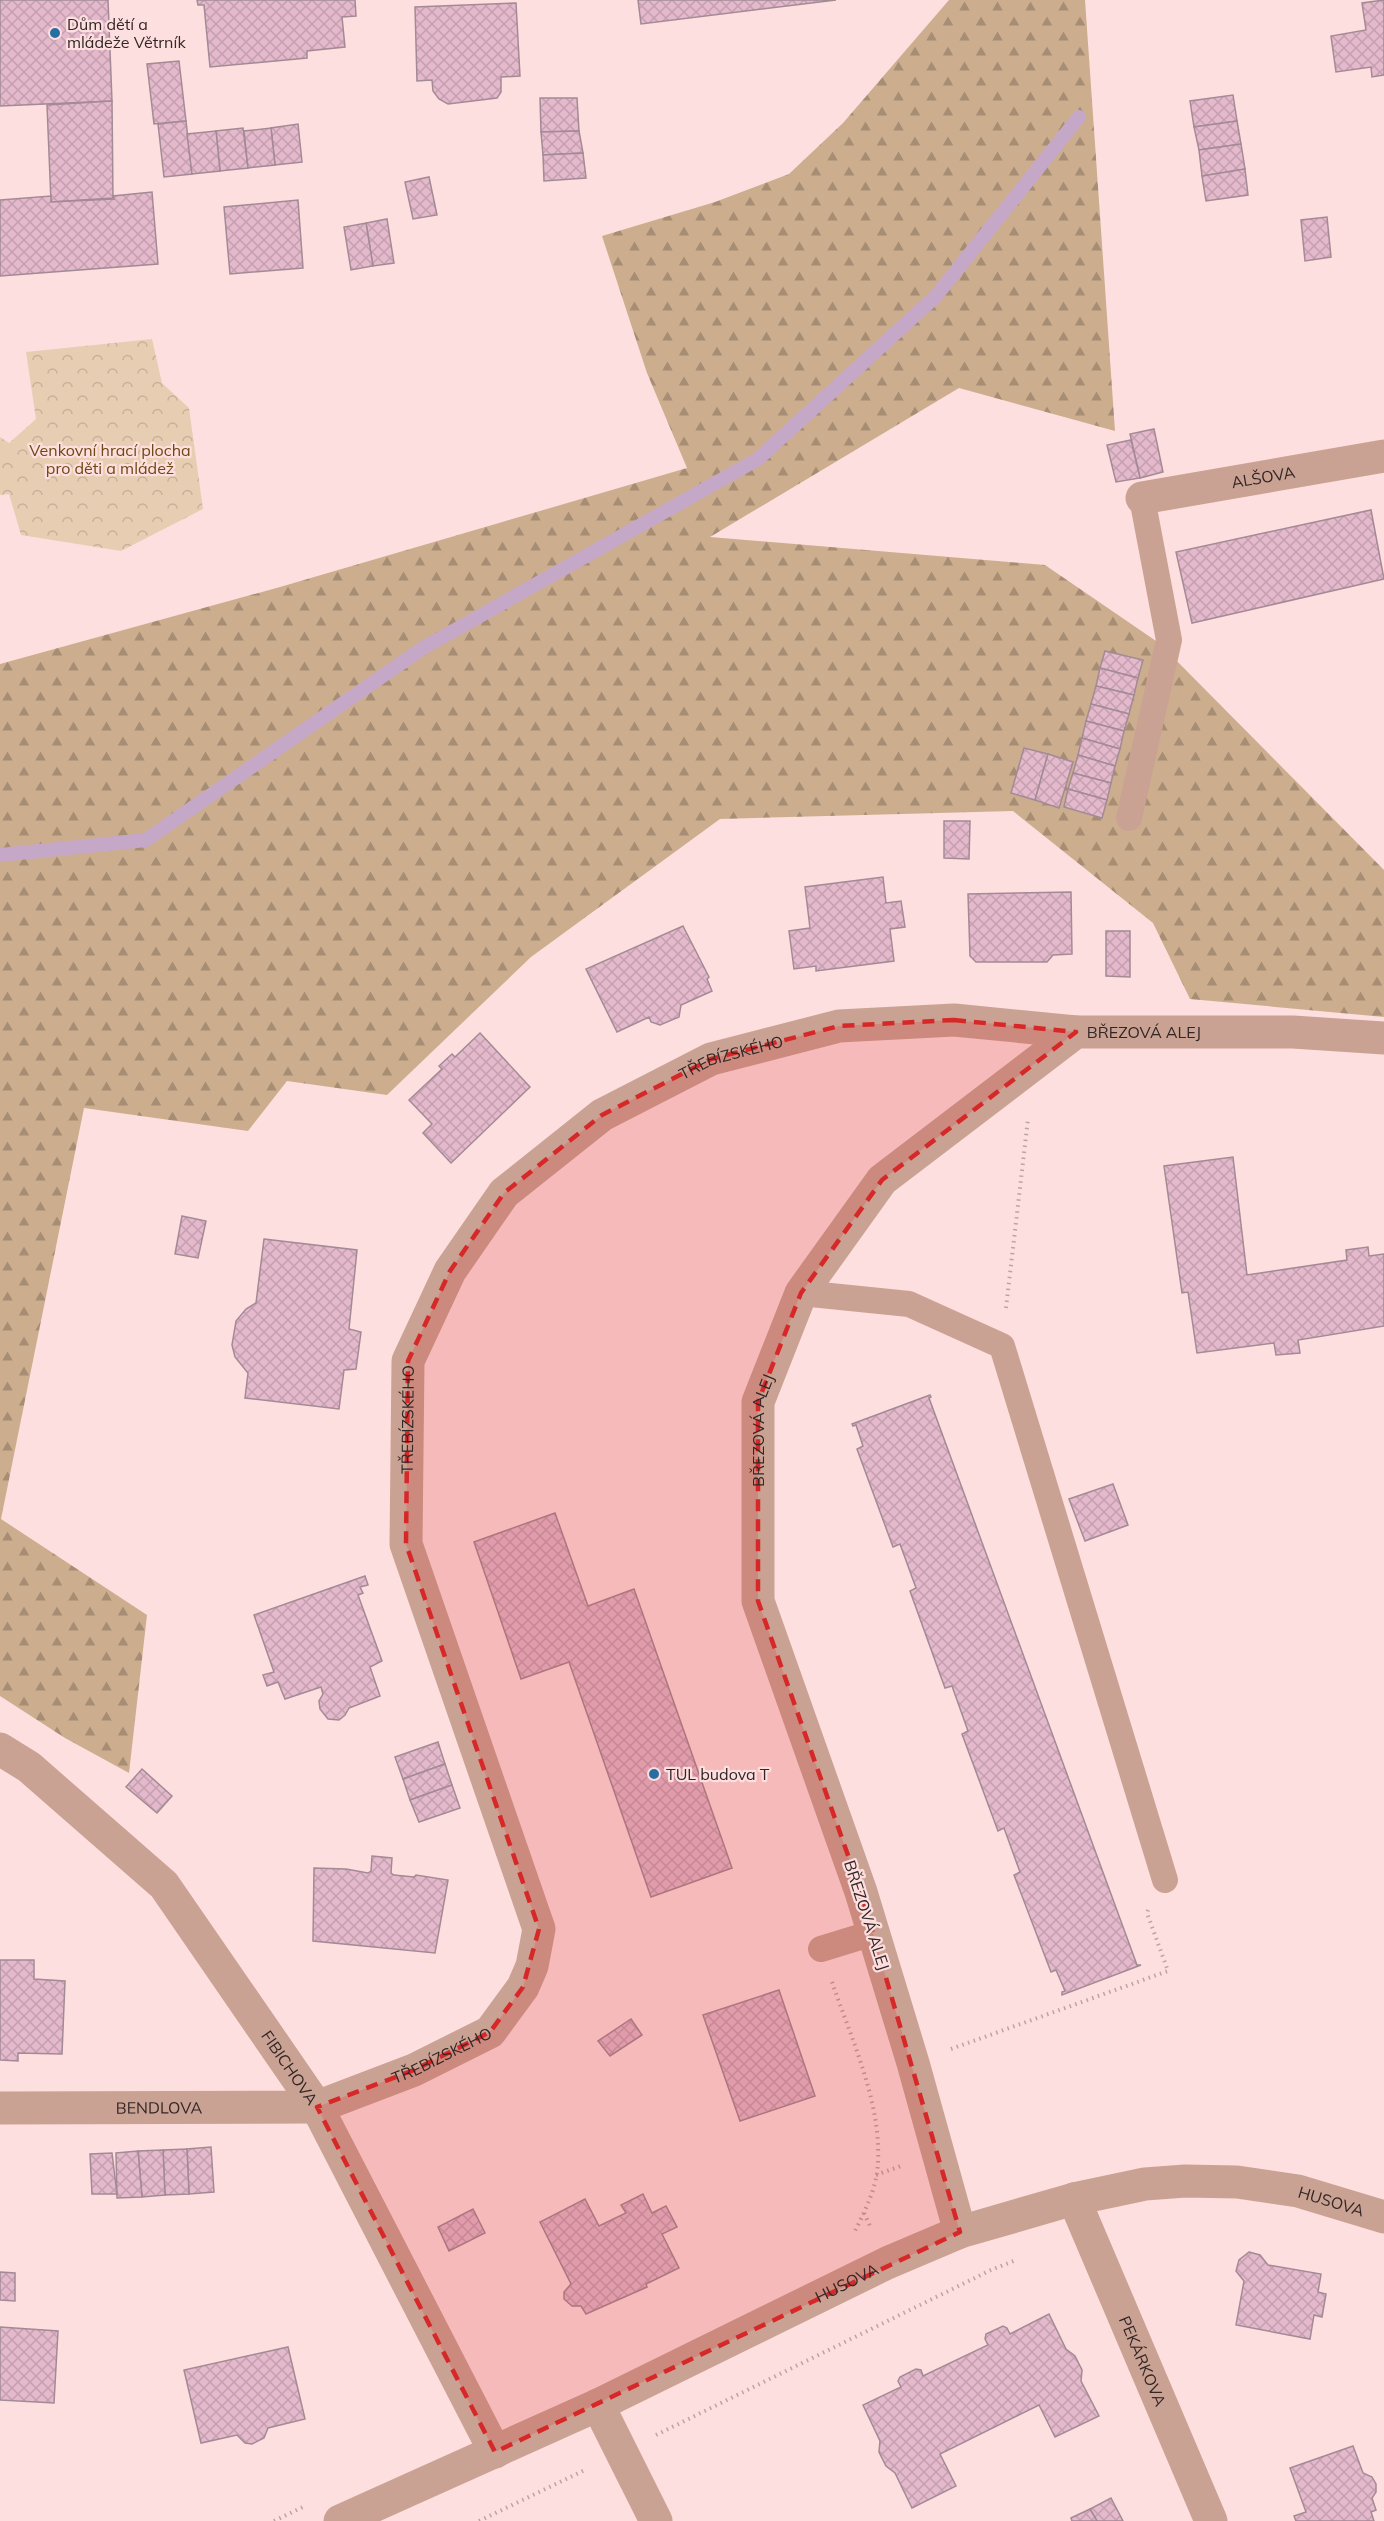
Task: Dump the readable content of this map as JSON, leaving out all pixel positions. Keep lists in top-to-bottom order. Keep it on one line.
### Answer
{"streets":{"street":["ALŠOVA","BŘEZOVÁ ALEJ","TŘEBÍZSKÉHO","FIBICHOVA","BENDLOVA","HUSOVA","PEKÁRKOVA"]},"crossings":[["BŘEZOVÁ ALEJ","TŘEBÍZSKÉHO"],["BŘEZOVÁ ALEJ","HUSOVA"],["TŘEBÍZSKÉHO","FIBICHOVA"],["TŘEBÍZSKÉHO","BENDLOVA"],["FIBICHOVA","BENDLOVA"],["FIBICHOVA","HUSOVA"],["HUSOVA","PEKÁRKOVA"]],"parks":["Venkovní hrací plocha pro děti a mládež"],"places":["Dům dětí a mládeže Větrník","TUL budova T"]}
